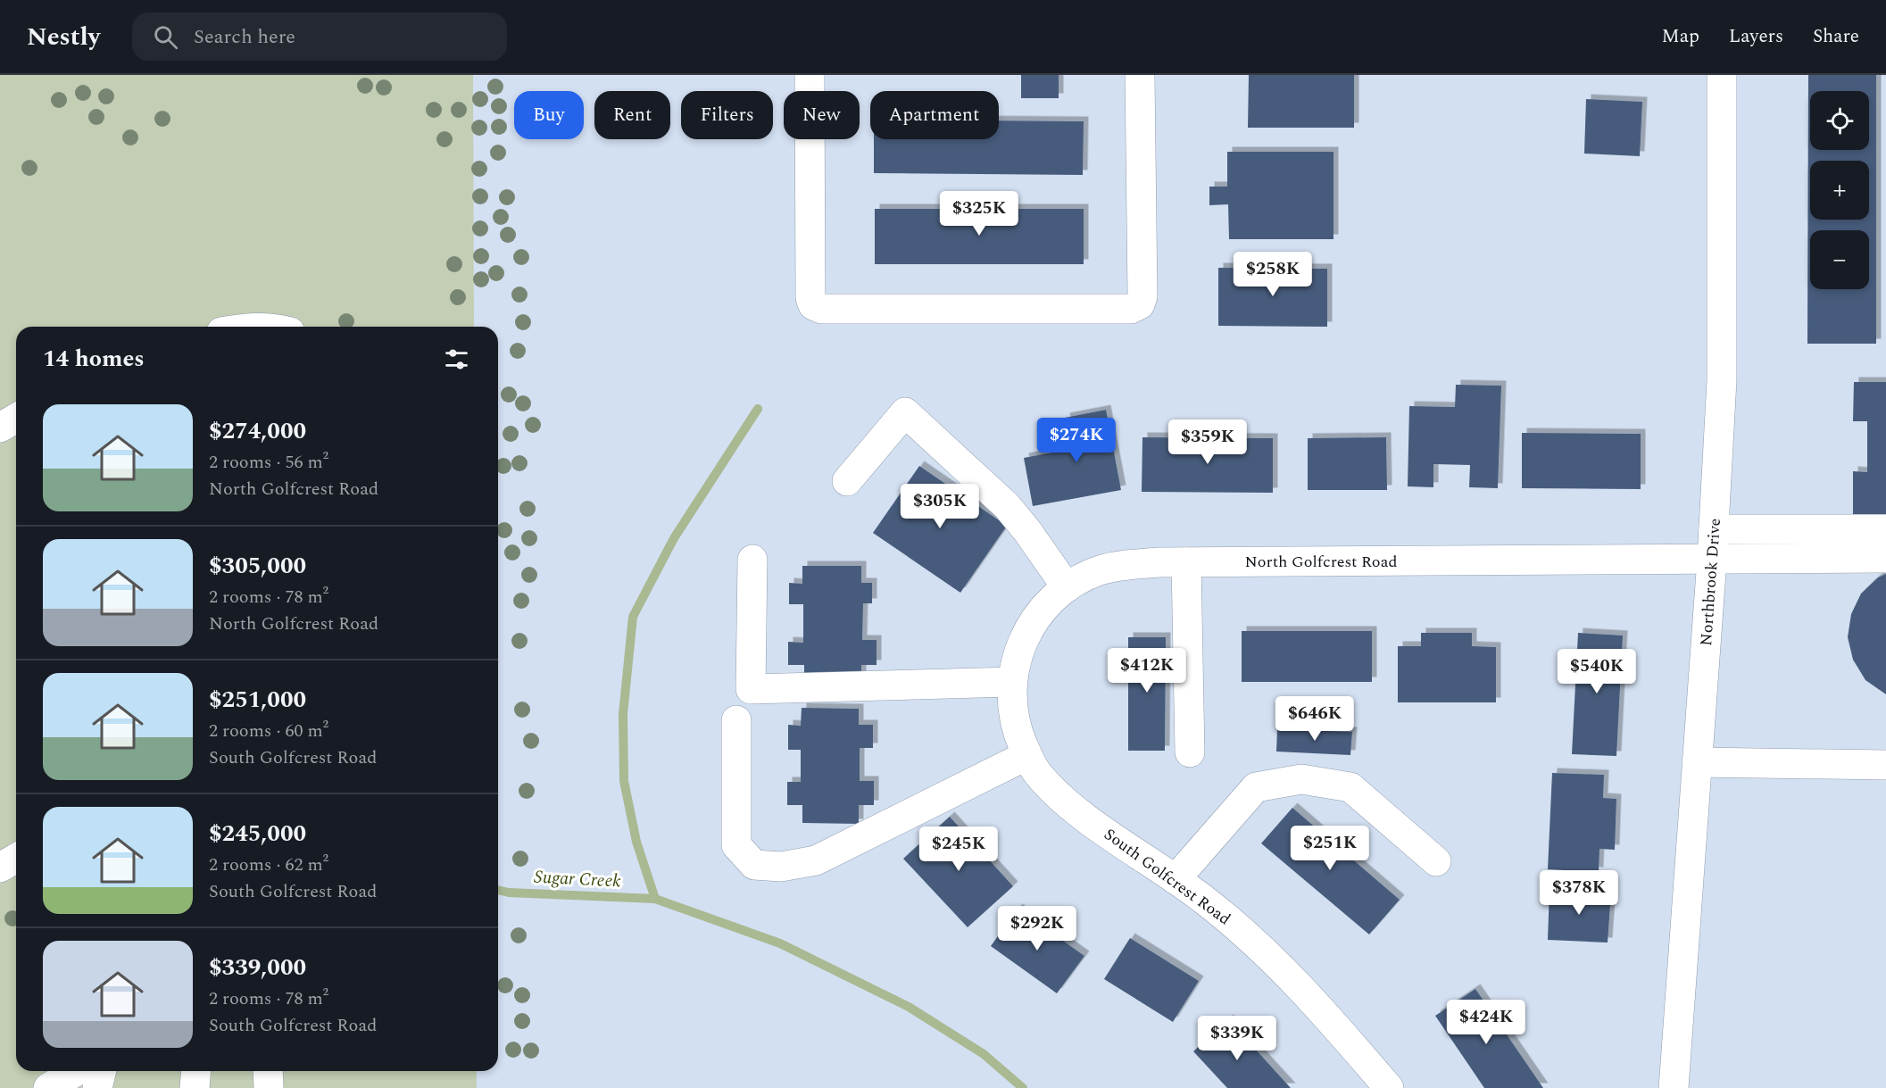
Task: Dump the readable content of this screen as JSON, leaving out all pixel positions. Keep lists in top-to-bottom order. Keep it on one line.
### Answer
{"streets":{"street":["North Golfcrest Road","Northbrook Drive","South Golfcrest Road"]},"crossings":[["North Golfcrest Road","Northbrook Drive"],["North Golfcrest Road","South Golfcrest Road"]],"water":["Sugar Creek"],"page":{"header":"Nestly","search":"Search here","nav":["Map","Layers","Share"],"map_buttons":["+","−"],"chip":["Buy","Rent","Filters","New","Apartment"],"price":["$325K","$258K","$274K","$359K","$305K","$412K","$540K","$646K","$251K","$245K","$378K","$292K","$424K","$339K"],"heading":"14 homes","list":[{"name":"$274,000","note":"2 rooms · 56 m² · North Golfcrest Road"},{"name":"$305,000","note":"2 rooms · 78 m² · North Golfcrest Road"},{"name":"$251,000","note":"2 rooms · 60 m² · South Golfcrest Road"},{"name":"$245,000","note":"2 rooms · 62 m² · South Golfcrest Road"},{"name":"$339,000","note":"2 rooms · 78 m² · South Golfcrest Road"}]}}
